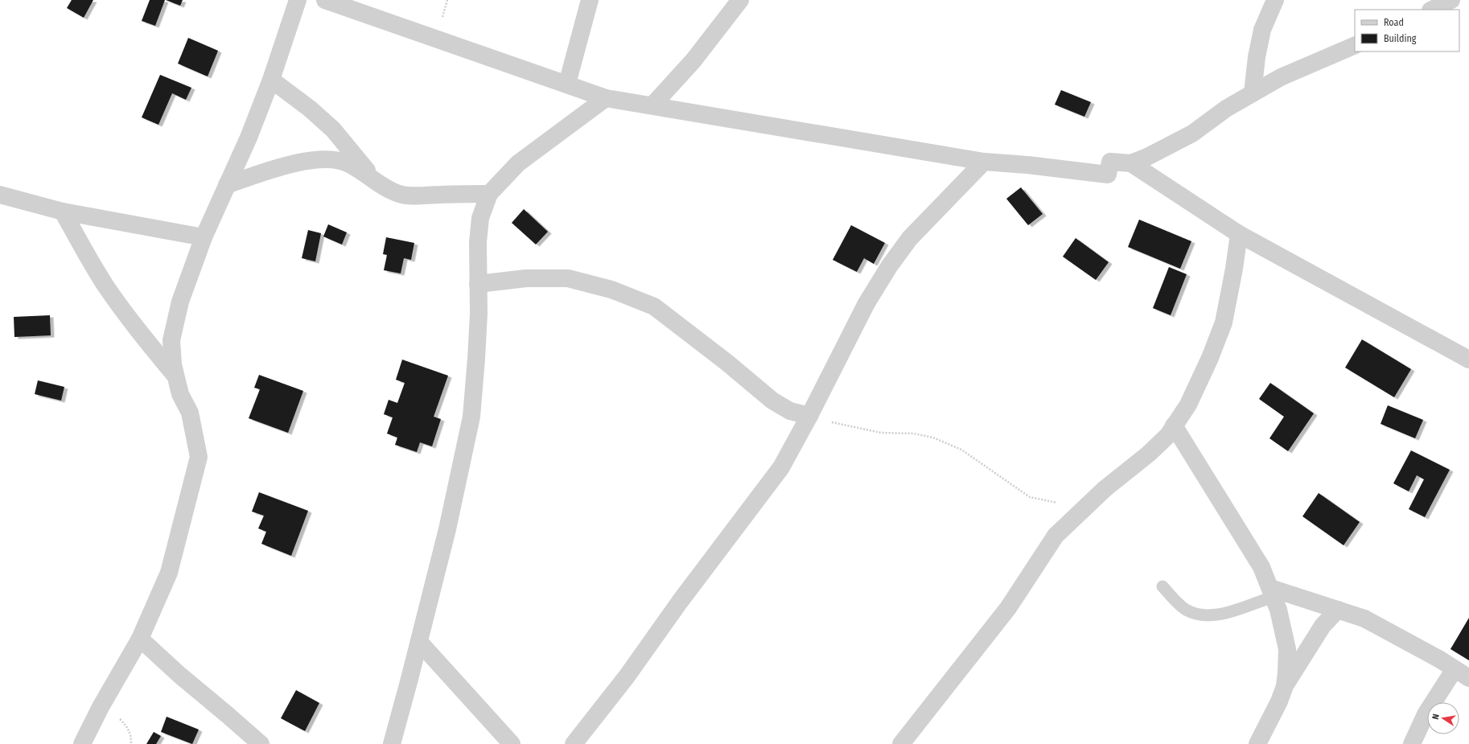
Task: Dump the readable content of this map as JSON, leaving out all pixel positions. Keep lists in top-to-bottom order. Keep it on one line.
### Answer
{"legend":["Road","Building"],"north":"left"}
